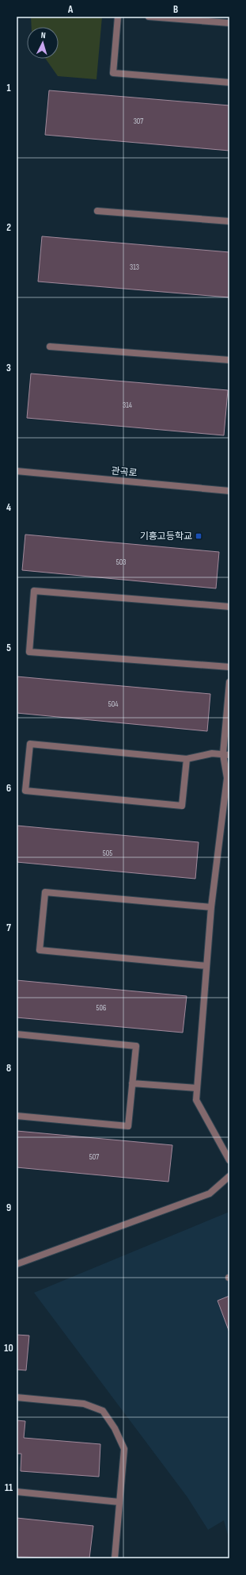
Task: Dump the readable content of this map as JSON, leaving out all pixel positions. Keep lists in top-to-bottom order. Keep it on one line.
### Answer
{"streets":{"street":["관곡로"]},"places":{"transit":["기흥고등학교"]},"house_numbers":["307","313","314","503","504","505","506","507"],"north":"top","grid":{"columns":["A","B"],"rows":["1","2","3","4","5","6","7","8","9","10","11"]}}
